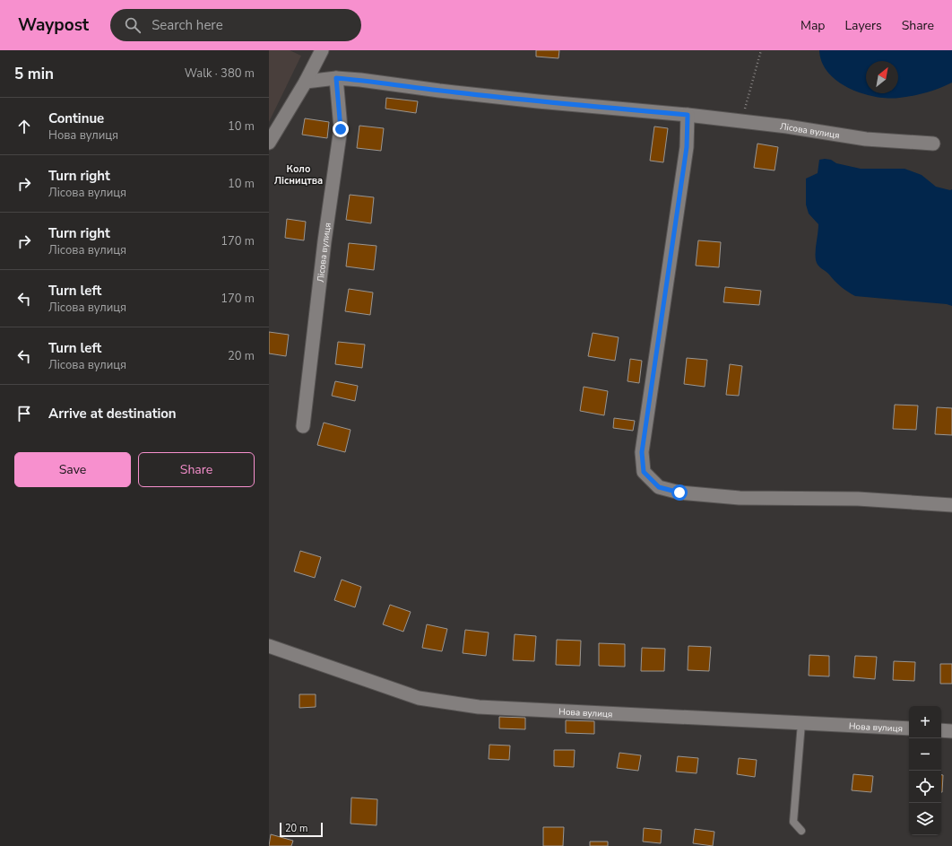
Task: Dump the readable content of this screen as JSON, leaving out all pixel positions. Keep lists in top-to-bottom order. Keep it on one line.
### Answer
{"streets":{"street":["Лісова вулиця","Нова вулиця"]},"districts":["Коло Лісництва"],"scale_bar":"20 m","north":"top right","page":{"header":"Waypost","search":"Search here","nav":["Map","Layers","Share"],"heading":["5 min","Walk · 380 m"],"list":[["Continue","Нова вулиця","10 m"],["Turn right","Лісова вулиця","10 m"],["Turn right","Лісова вулиця","170 m"],["Turn left","Лісова вулиця","170 m"],["Turn left","Лісова вулиця","20 m"],"Arrive at destination"],"buttons":["Save","Share"],"map_buttons":["+","−"],"scale":"20 m"}}
